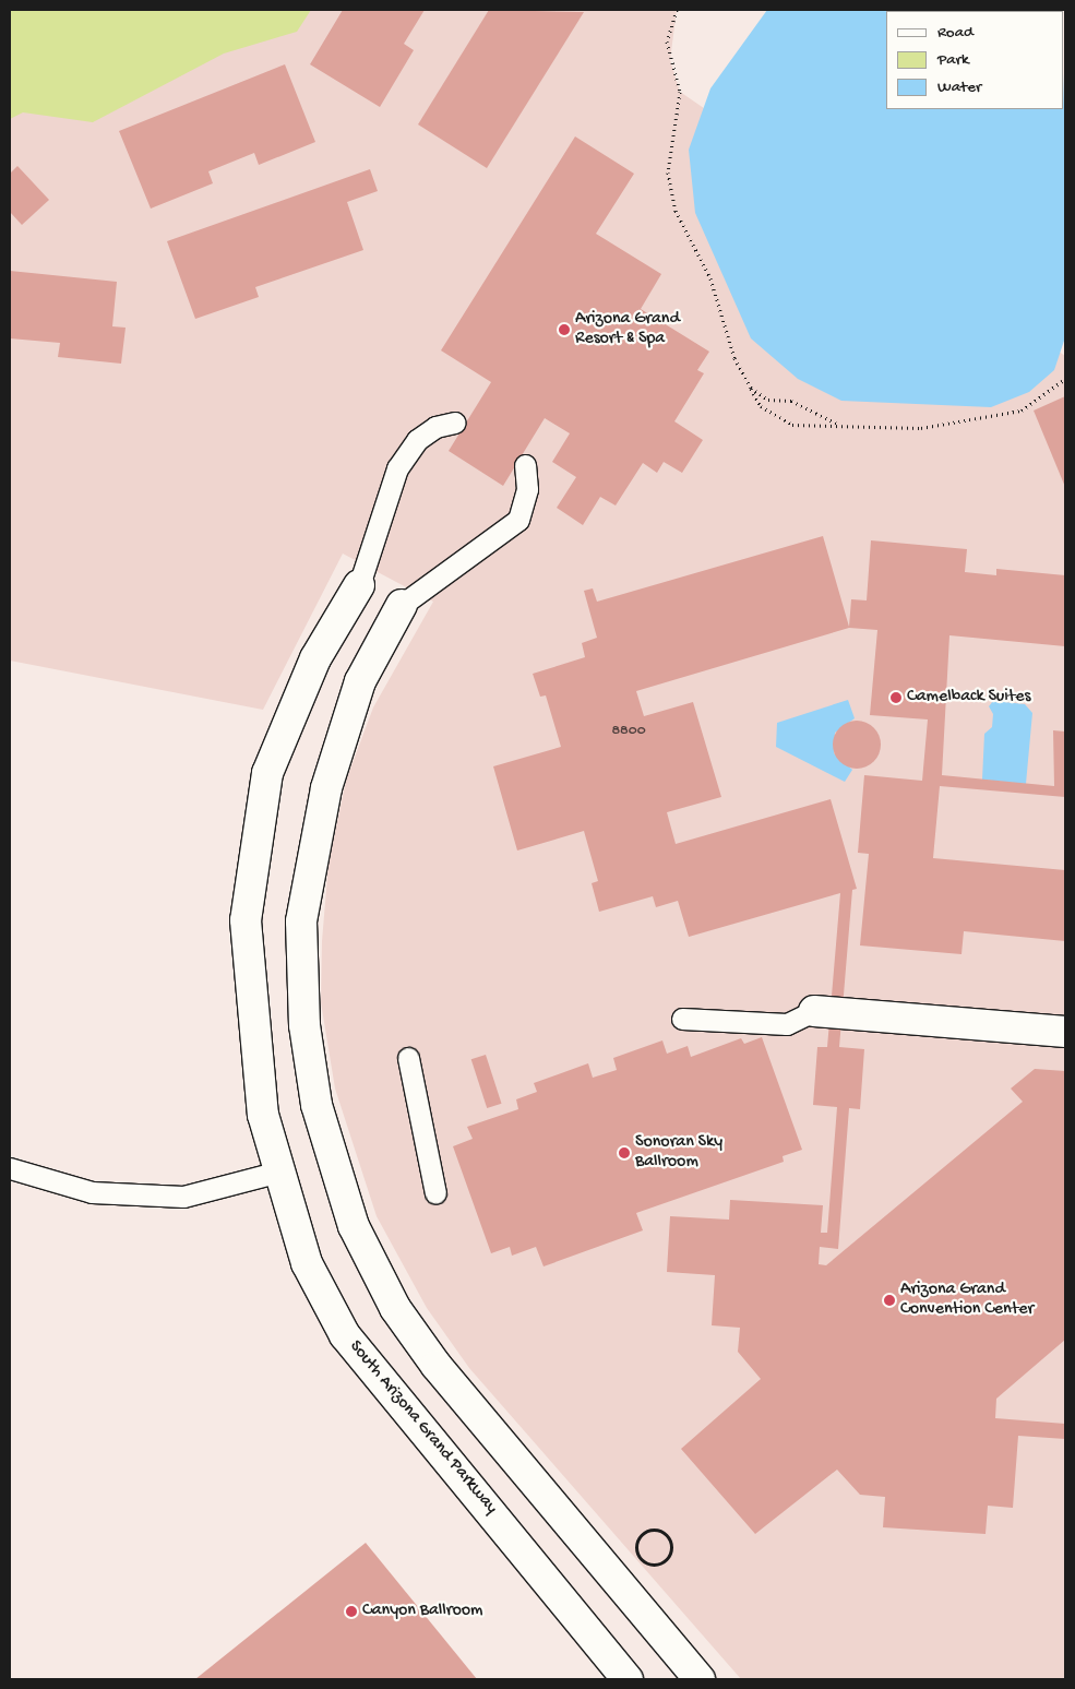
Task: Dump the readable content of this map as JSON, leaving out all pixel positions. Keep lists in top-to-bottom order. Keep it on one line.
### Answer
{"streets":{"street":["South Arizona Grand Parkway"]},"places":["Arizona Grand Resort & Spa","Camelback Suites","Sonoran Sky Ballroom","Arizona Grand Convention Center","Canyon Ballroom"],"house_numbers":["8800"],"legend":["Road","Park","Water"]}
